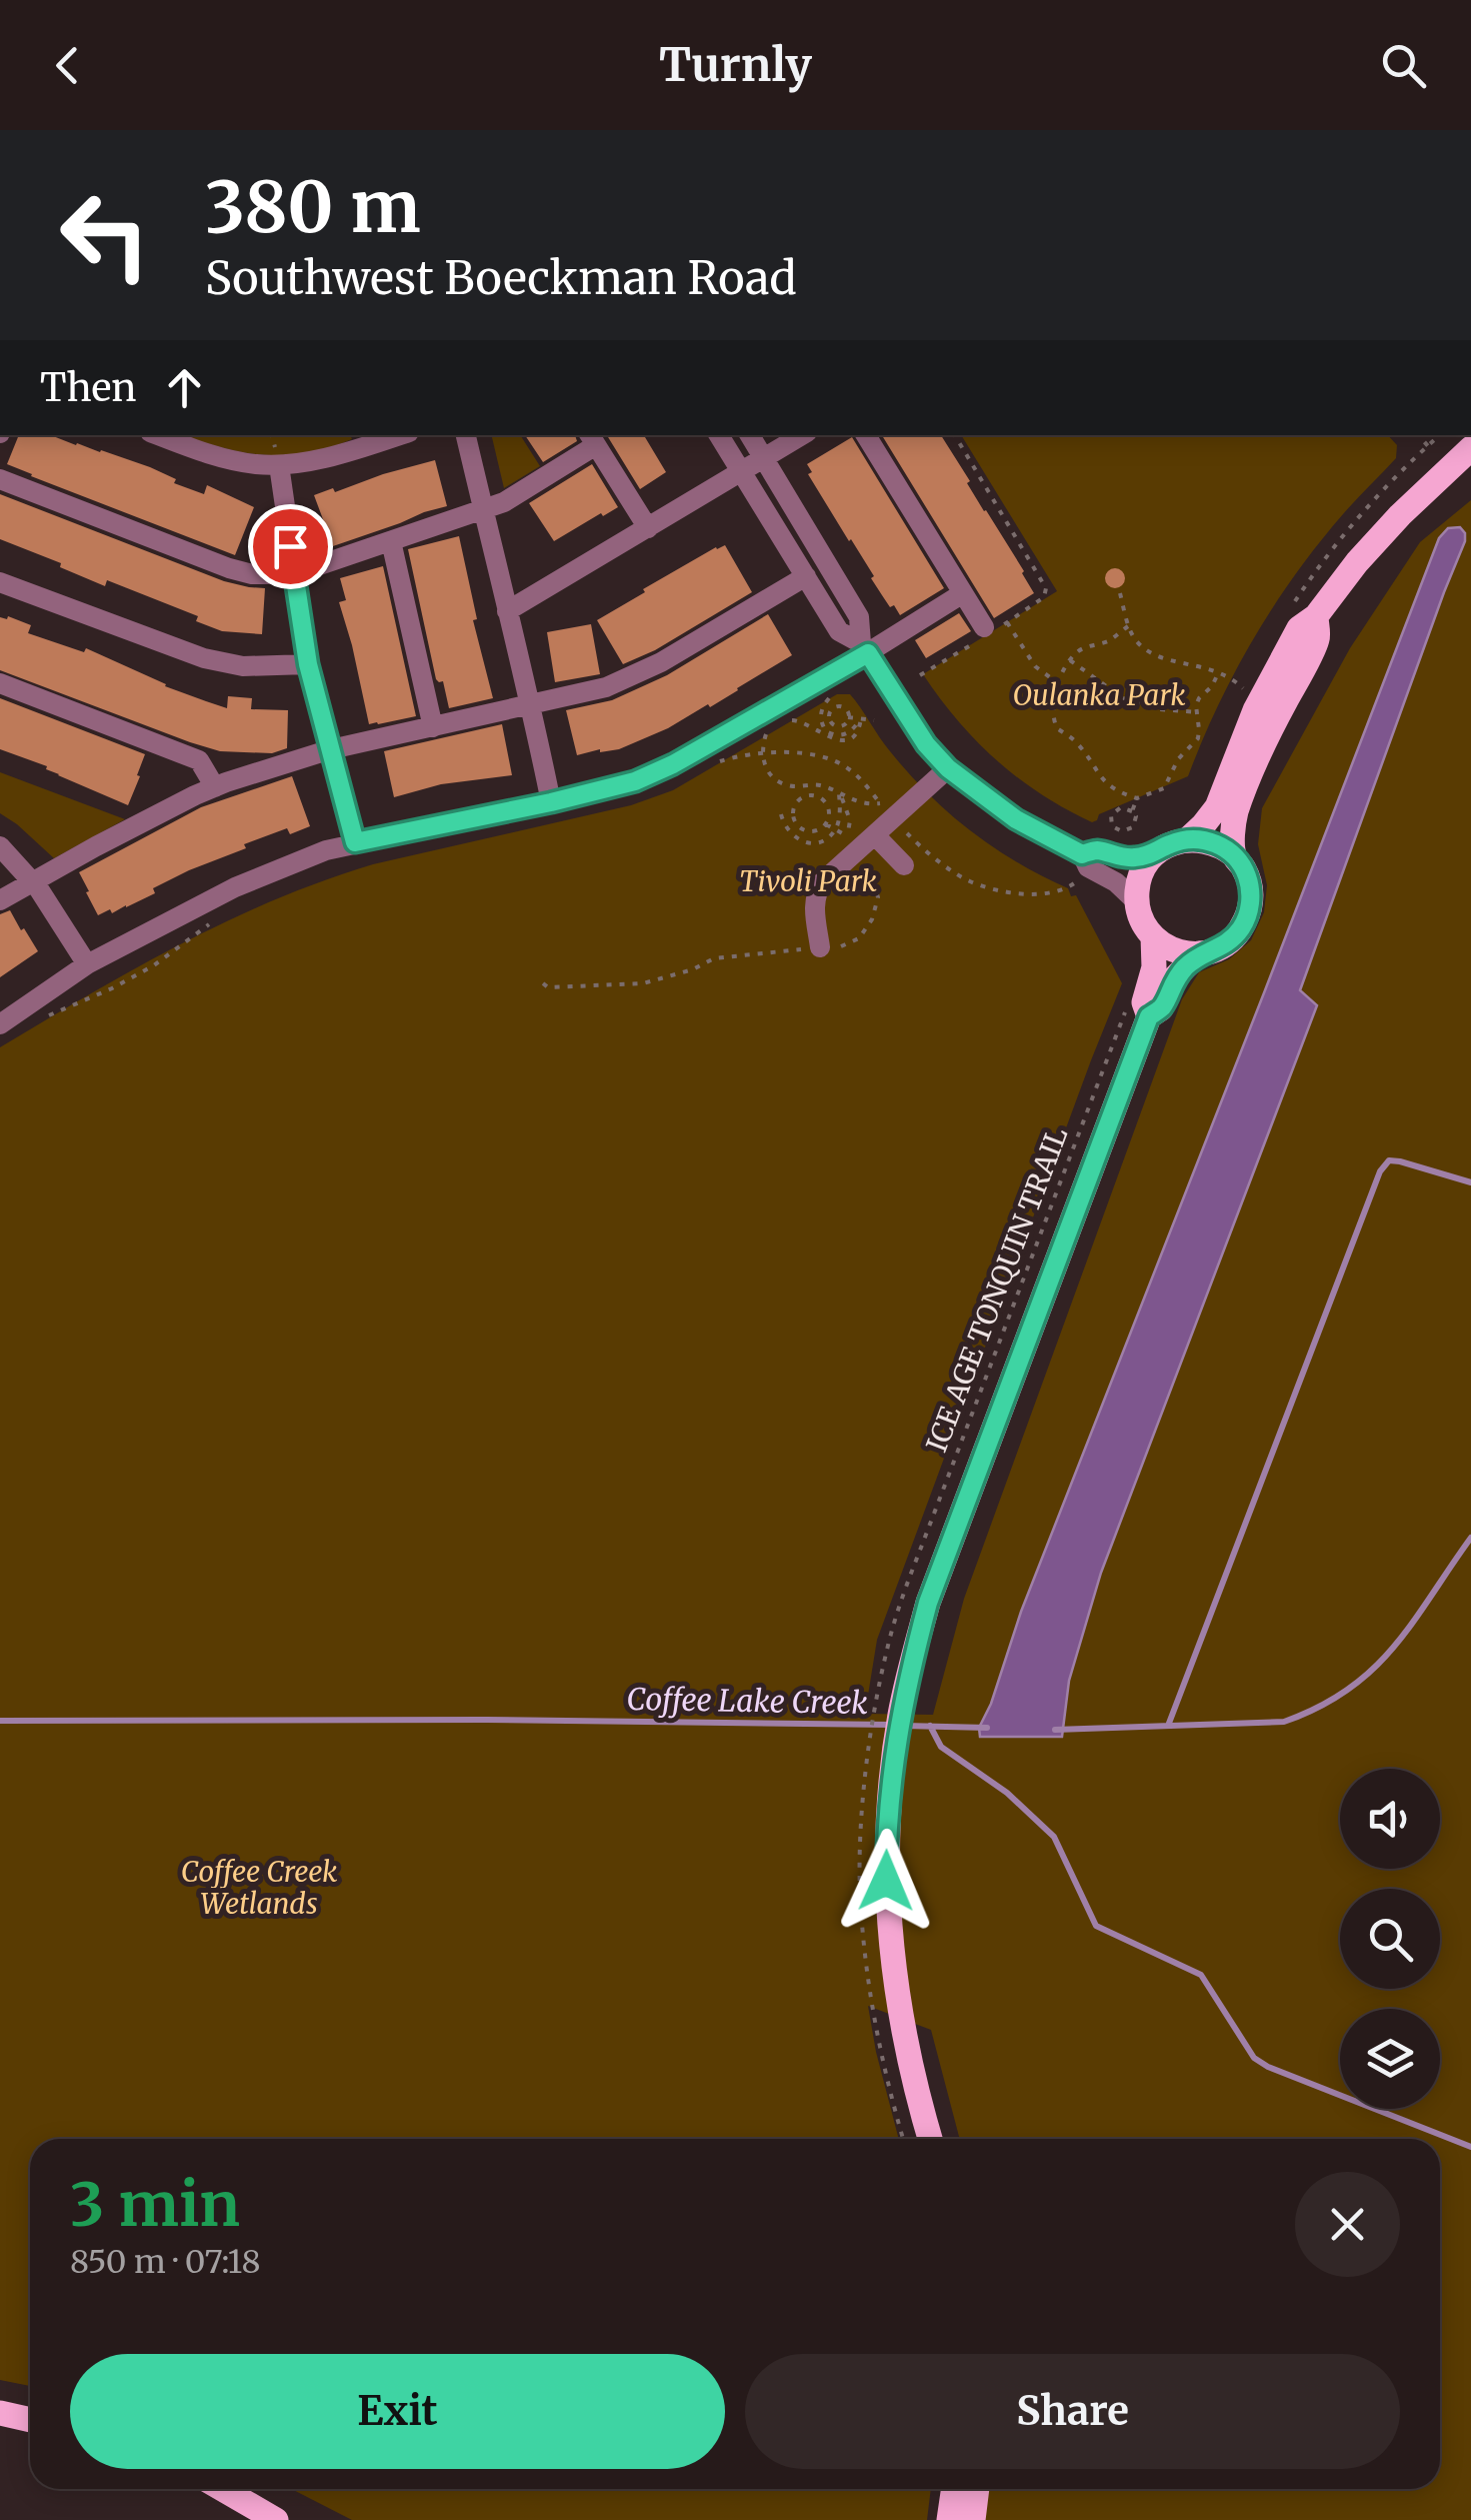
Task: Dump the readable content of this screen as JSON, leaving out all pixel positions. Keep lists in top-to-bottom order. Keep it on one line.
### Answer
{"streets":{"path":["ICE AGE TONQUIN TRAIL"]},"water":["Coffee Lake Creek"],"parks":["Oulanka Park","Tivoli Park","Coffee Creek Wetlands"],"page":{"header":"Turnly","turn":["380 m","Southwest Boeckman Road"],"then":"Then","heading":["3 min","850 m · 07:18"],"buttons":["Exit","Share"]}}
